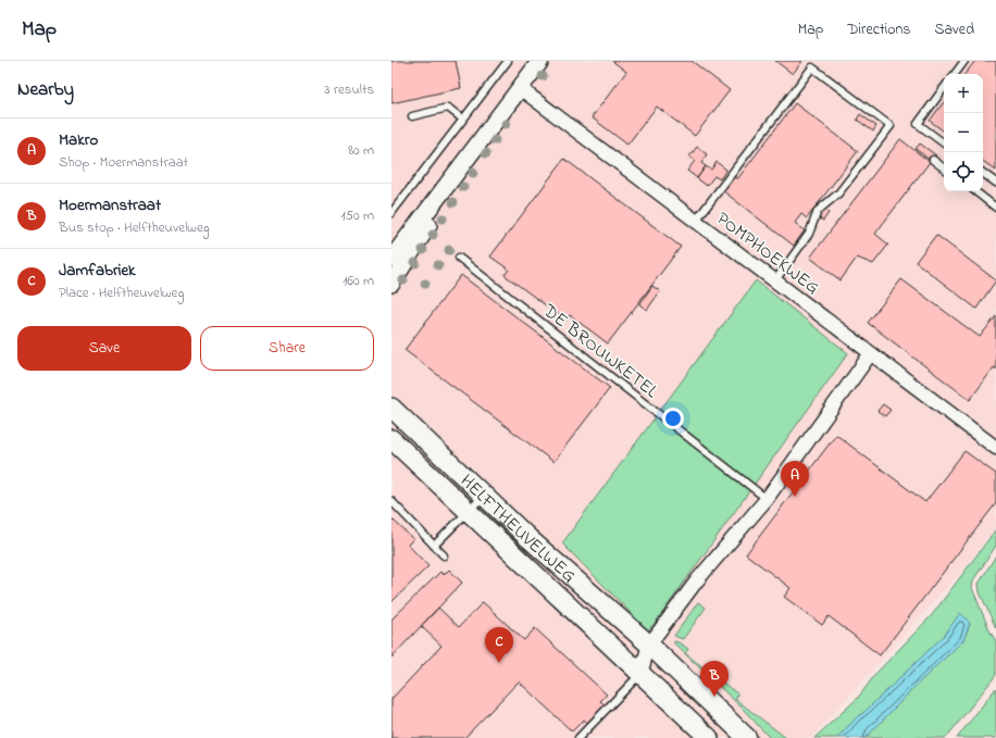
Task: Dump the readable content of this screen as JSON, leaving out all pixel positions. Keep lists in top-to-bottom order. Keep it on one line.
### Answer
{"streets":{"main road":["HELFTHEUVELWEG"],"street":["POMPHOEKWEG"],"lane":["DE BROUWKETEL"]},"page":{"header":"Map","nav":["Map","Directions","Saved"],"heading":["Nearby","3 results"],"map_buttons":["+","−"],"list":[{"mark":"A","name":"Makro","note":"Shop · Moermanstraat","value":"80 m"},{"mark":"B","name":"Moermanstraat","note":"Bus stop · Helftheuvelweg","value":"150 m"},{"mark":"C","name":"Jamfabriek","note":"Place · Helftheuvelweg","value":"160 m"}],"buttons":["Save","Share"],"pins":["A","C","B"]}}
